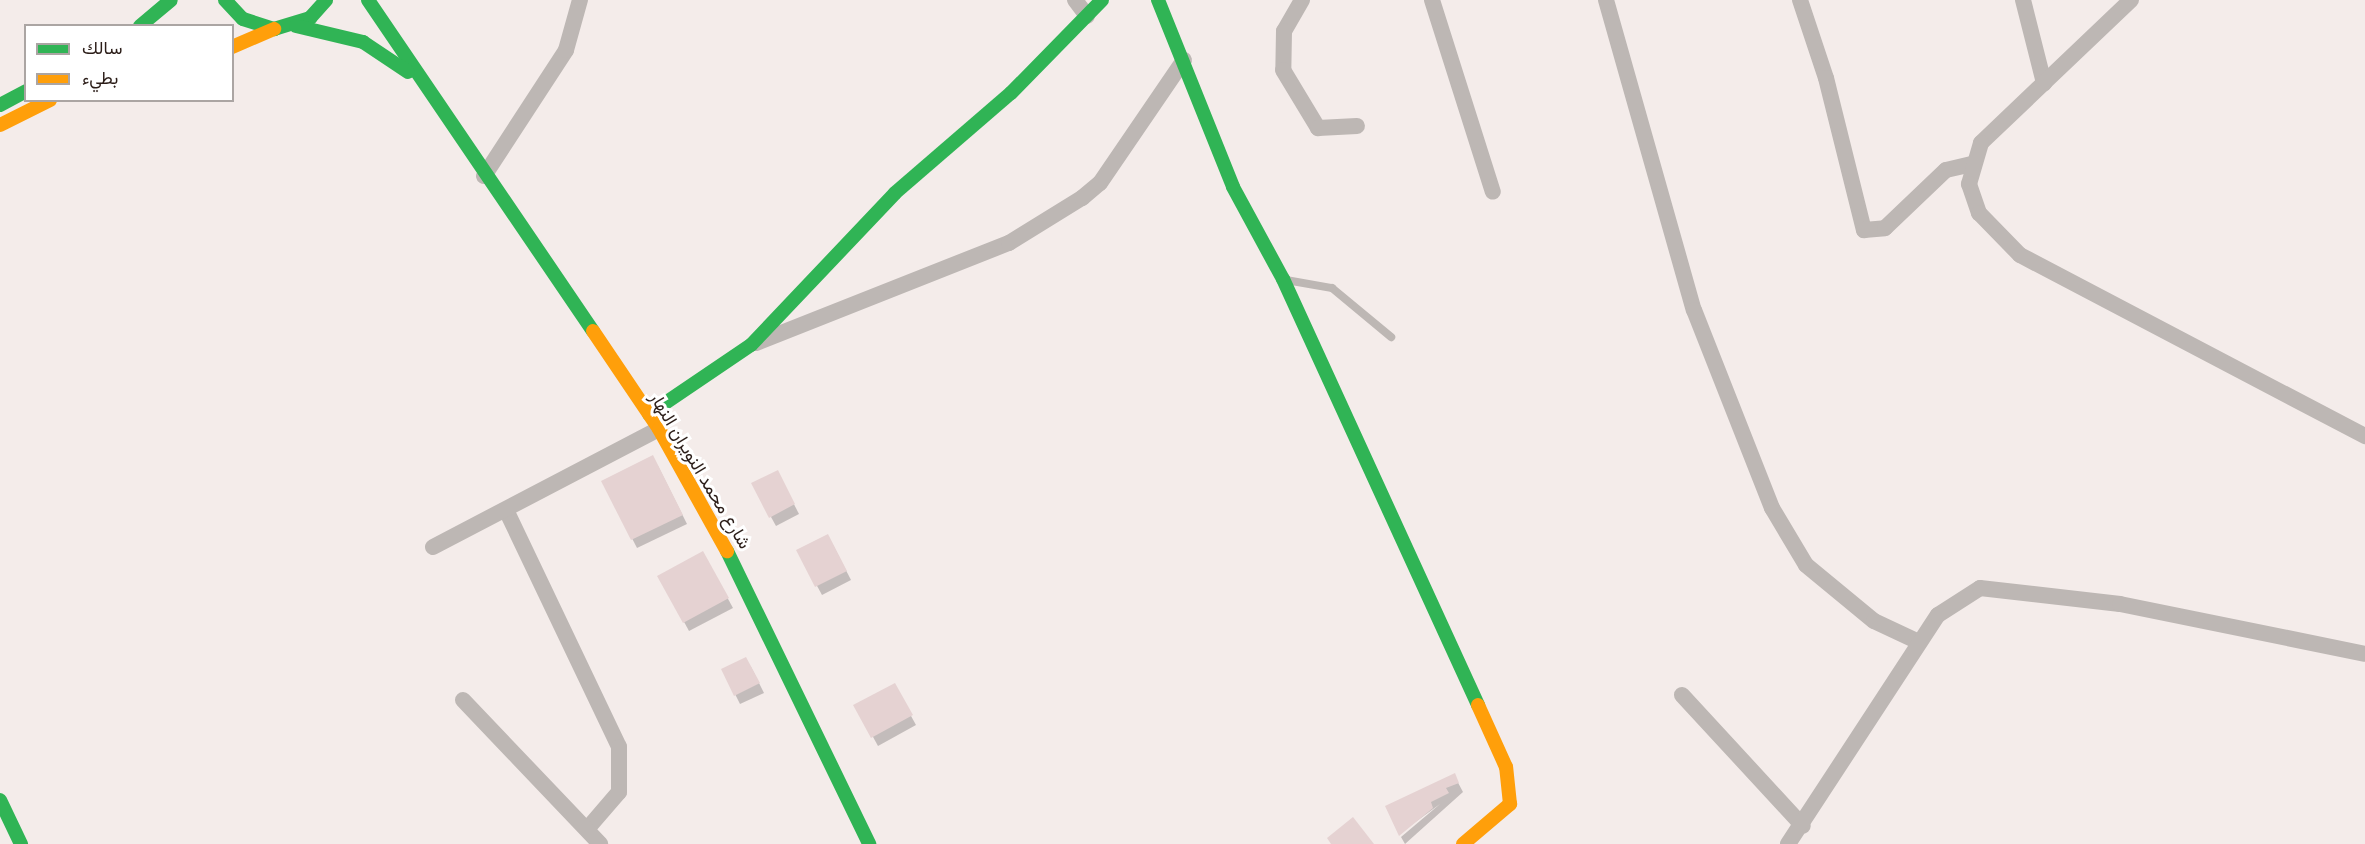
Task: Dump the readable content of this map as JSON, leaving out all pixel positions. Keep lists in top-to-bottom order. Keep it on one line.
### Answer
{"streets":{"street":["شارع محمد النويران النهار"]},"legend":["سالك","بطيء"]}
